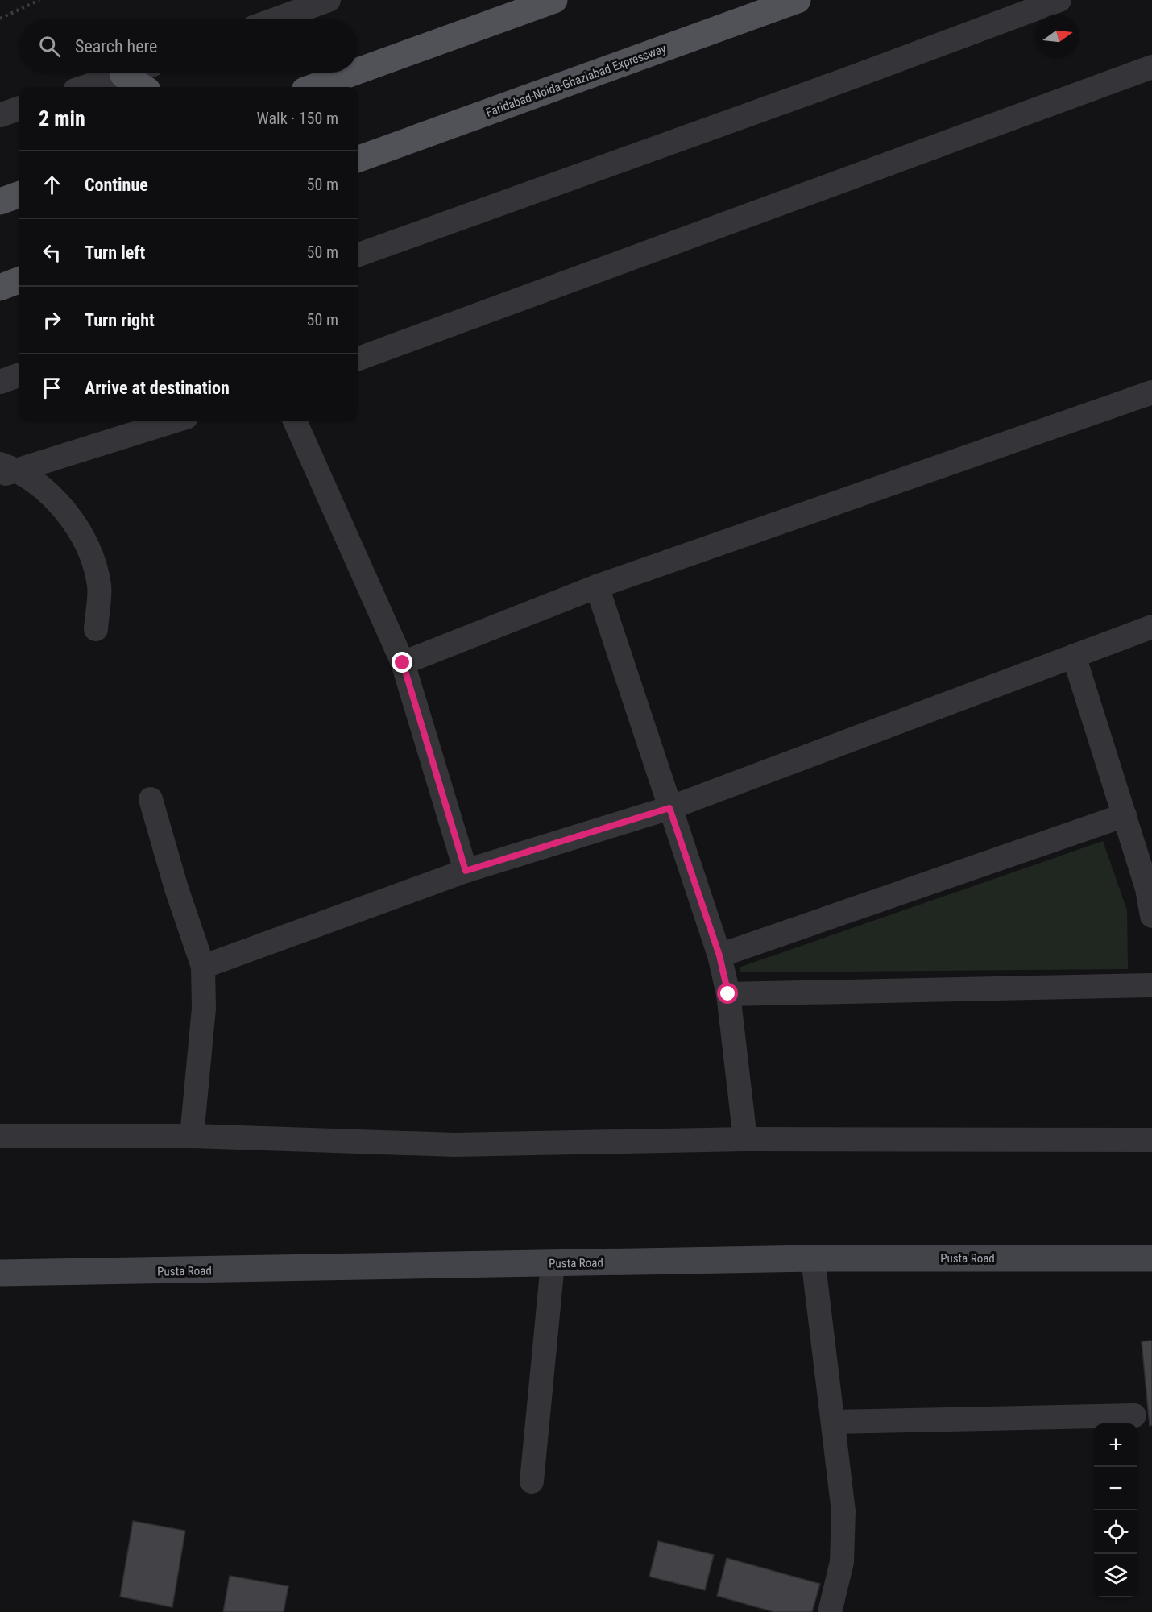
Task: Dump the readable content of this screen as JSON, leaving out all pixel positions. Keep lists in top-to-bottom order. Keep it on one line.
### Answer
{"streets":{"main road":["Faridabad-Noida-Ghaziabad Expressway"],"street":["Pusta Road"]},"north":"right","page":{"search":"Search here","heading":["2 min","Walk · 150 m"],"list":[["Continue","50 m"],["Turn left","50 m"],["Turn right","50 m"],"Arrive at destination"],"map_buttons":["+","−"]}}
